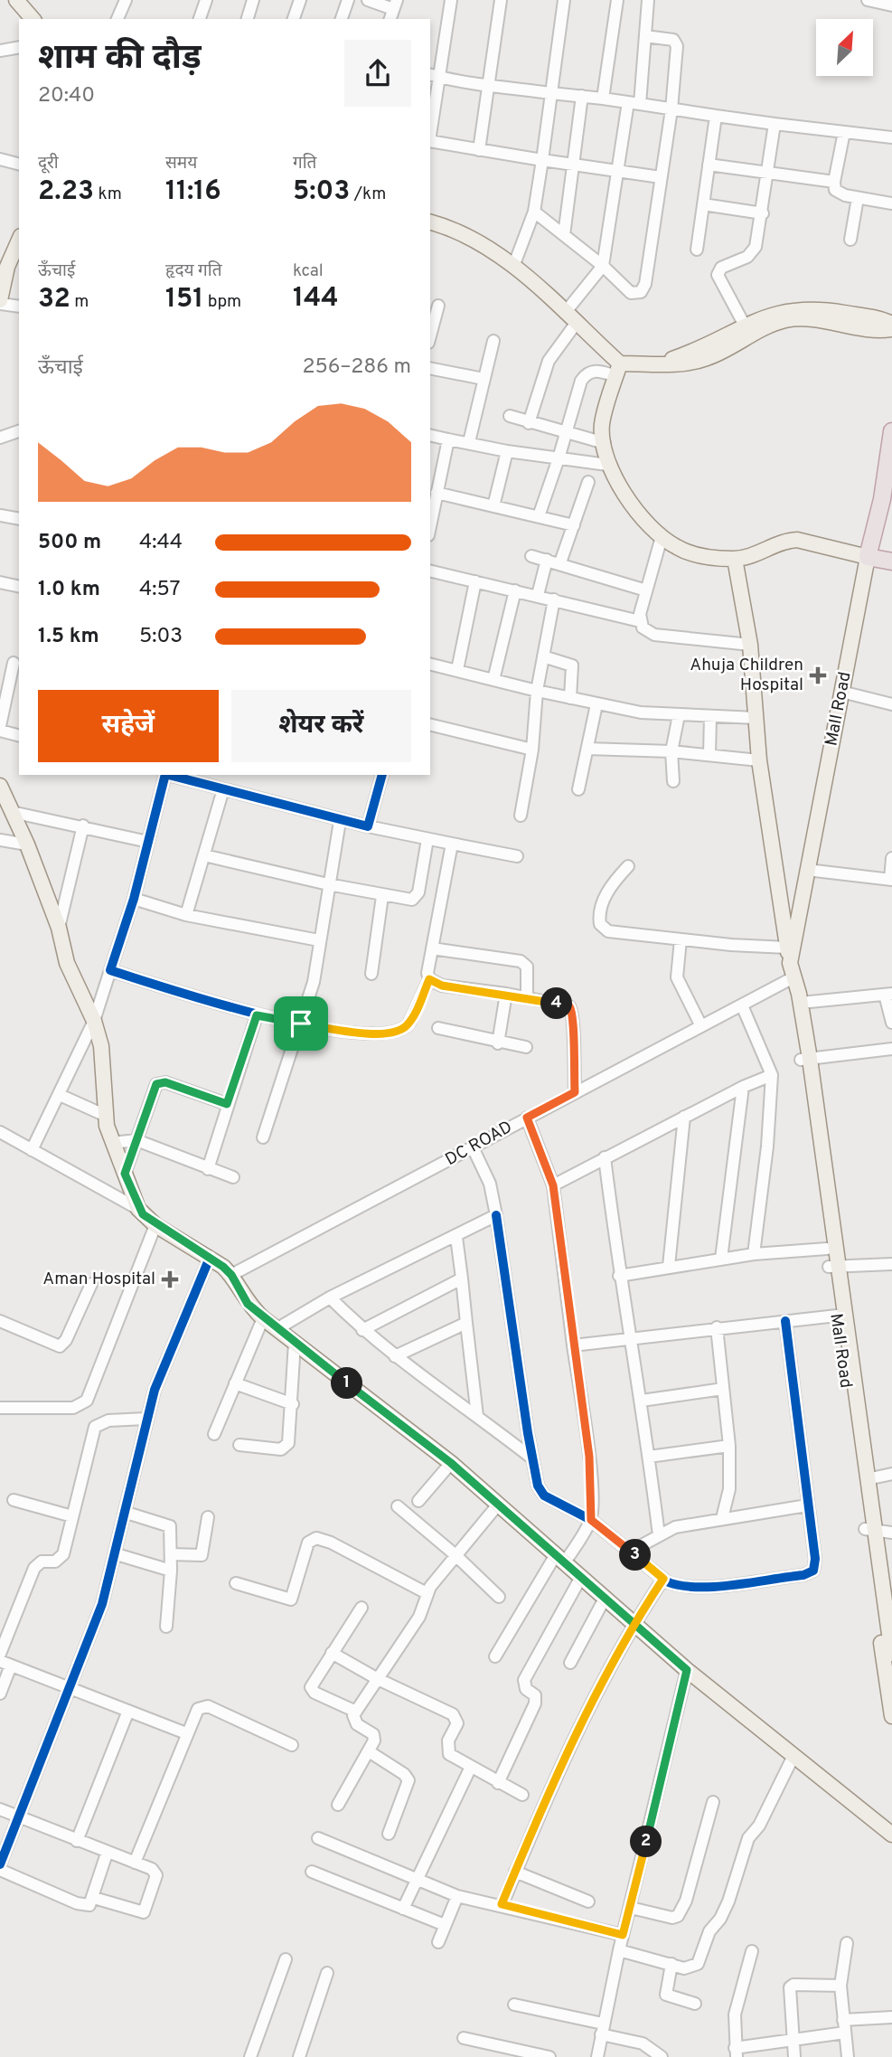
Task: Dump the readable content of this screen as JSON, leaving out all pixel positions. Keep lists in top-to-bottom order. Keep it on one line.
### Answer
{"streets":{"highway":["Mall Road"],"street":["DC ROAD"]},"crossings":[["Mall Road","DC ROAD"]],"places":{"health":["Ahuja Children Hospital","Aman Hospital"]},"north":"top right","page":{"heading":["शाम की दौड़","20:40"],"stats":[["दूरी","2.23 km"],["समय","11:16"],["गति","5:03 /km"],["ऊँचाई","32 m"],["हृदय गति","151 bpm"],["kcal","144"]],"chart":["ऊँचाई","256–286 m"],"list":[{"name":"500 m","note":"4:44"},{"name":"1.0 km","note":"4:57"},{"name":"1.5 km","note":"5:03"}],"buttons":["सहेजें","शेयर करें"],"pins":["4","1","3","2"]}}
